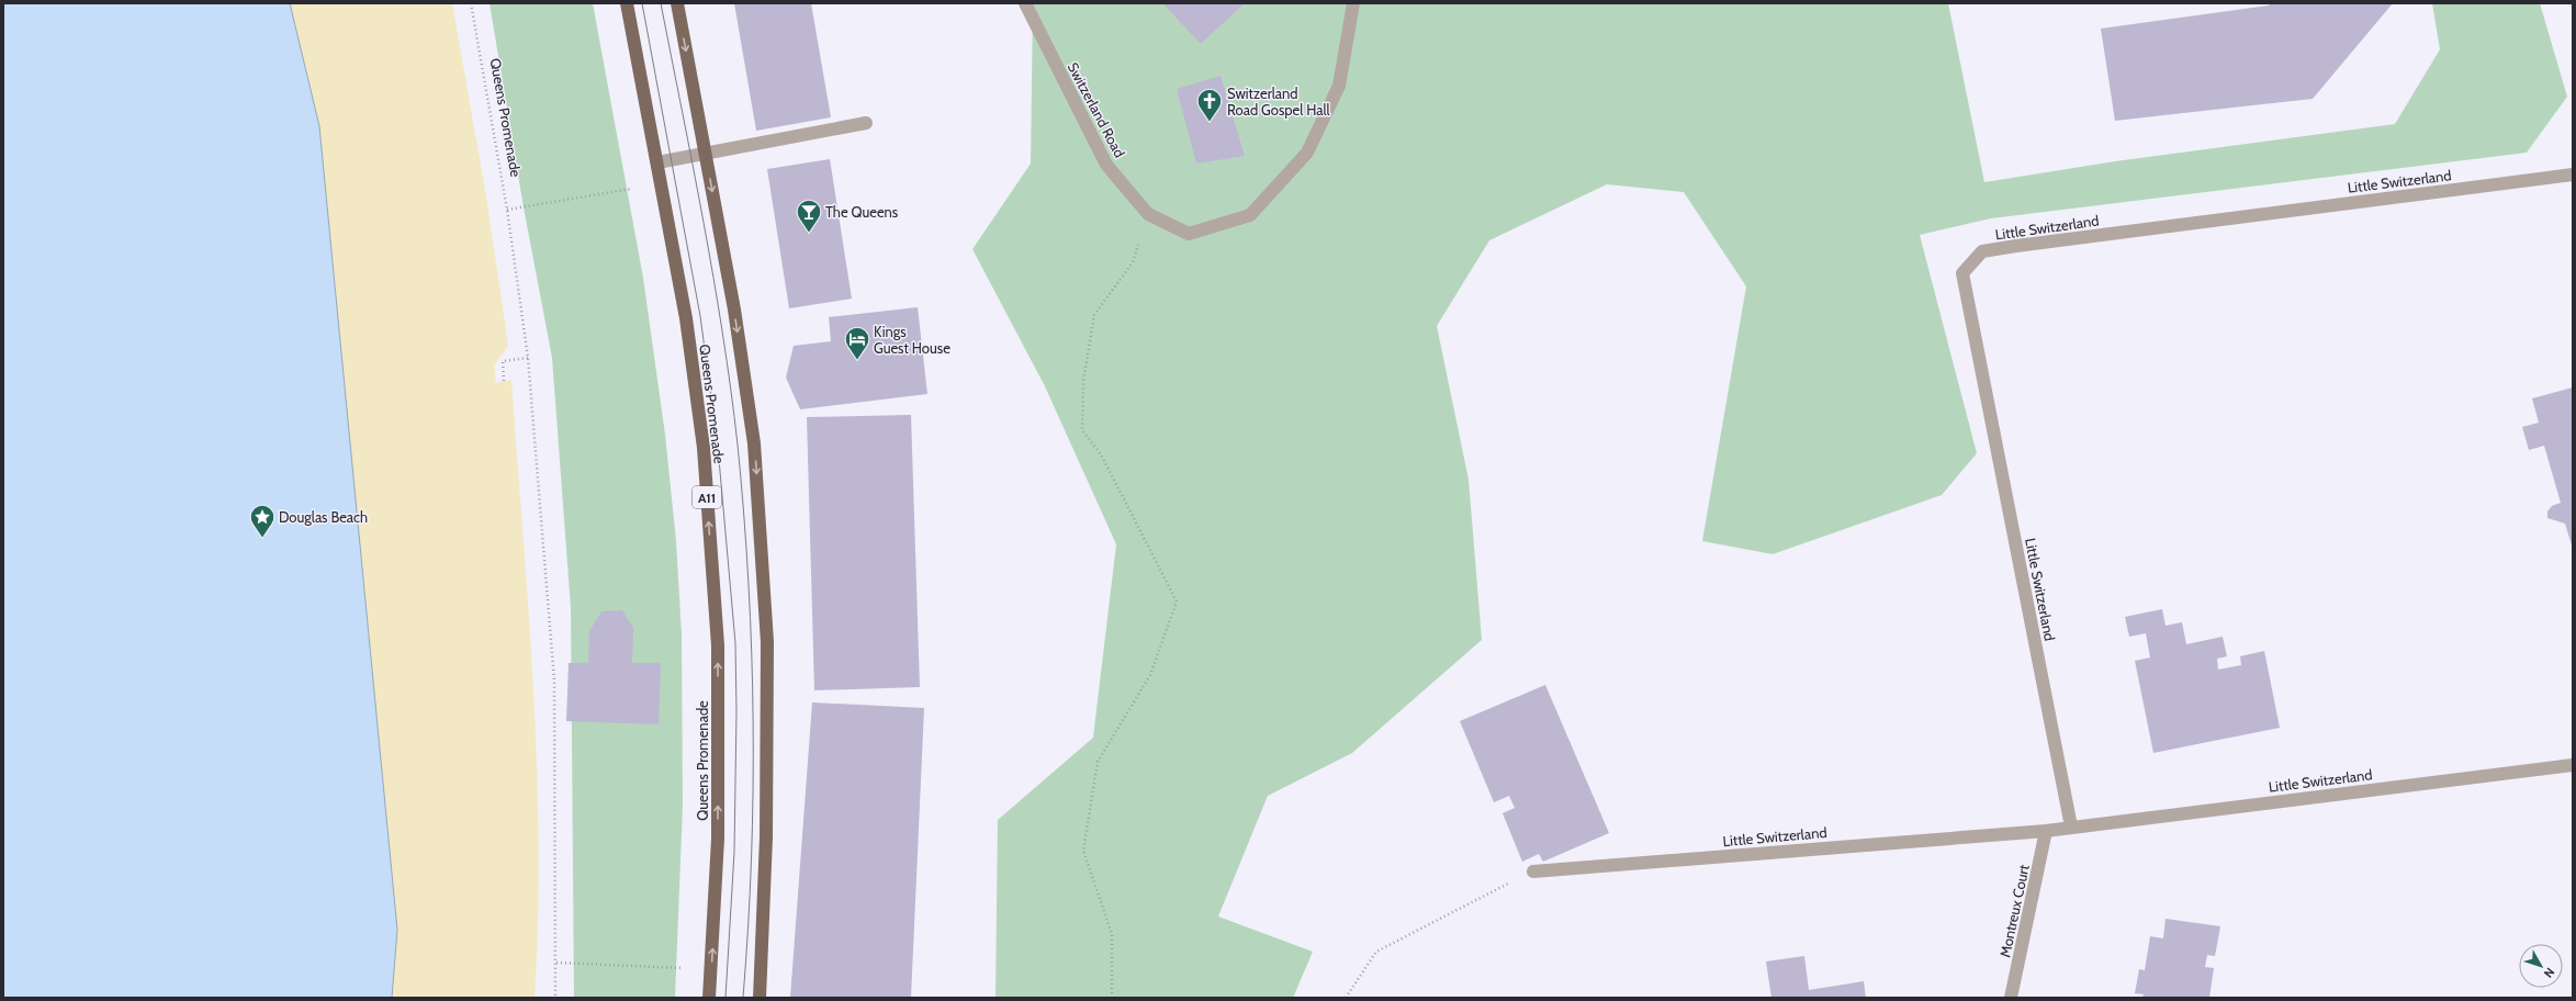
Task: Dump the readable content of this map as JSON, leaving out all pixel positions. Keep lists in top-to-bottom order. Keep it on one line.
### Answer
{"streets":{"main road":["Queens Promenade","A11"],"street":["Switzerland Road","Little Switzerland","Montreux Court"]},"crossings":[["Little Switzerland","Montreux Court"]],"one_way":["Queens Promenade"],"places":{"church":["Switzerland Road Gospel Hall"],"bar":["The Queens"],"hotel":["Kings Guest House"],"place":["Douglas Beach"]},"north":"bottom right"}
